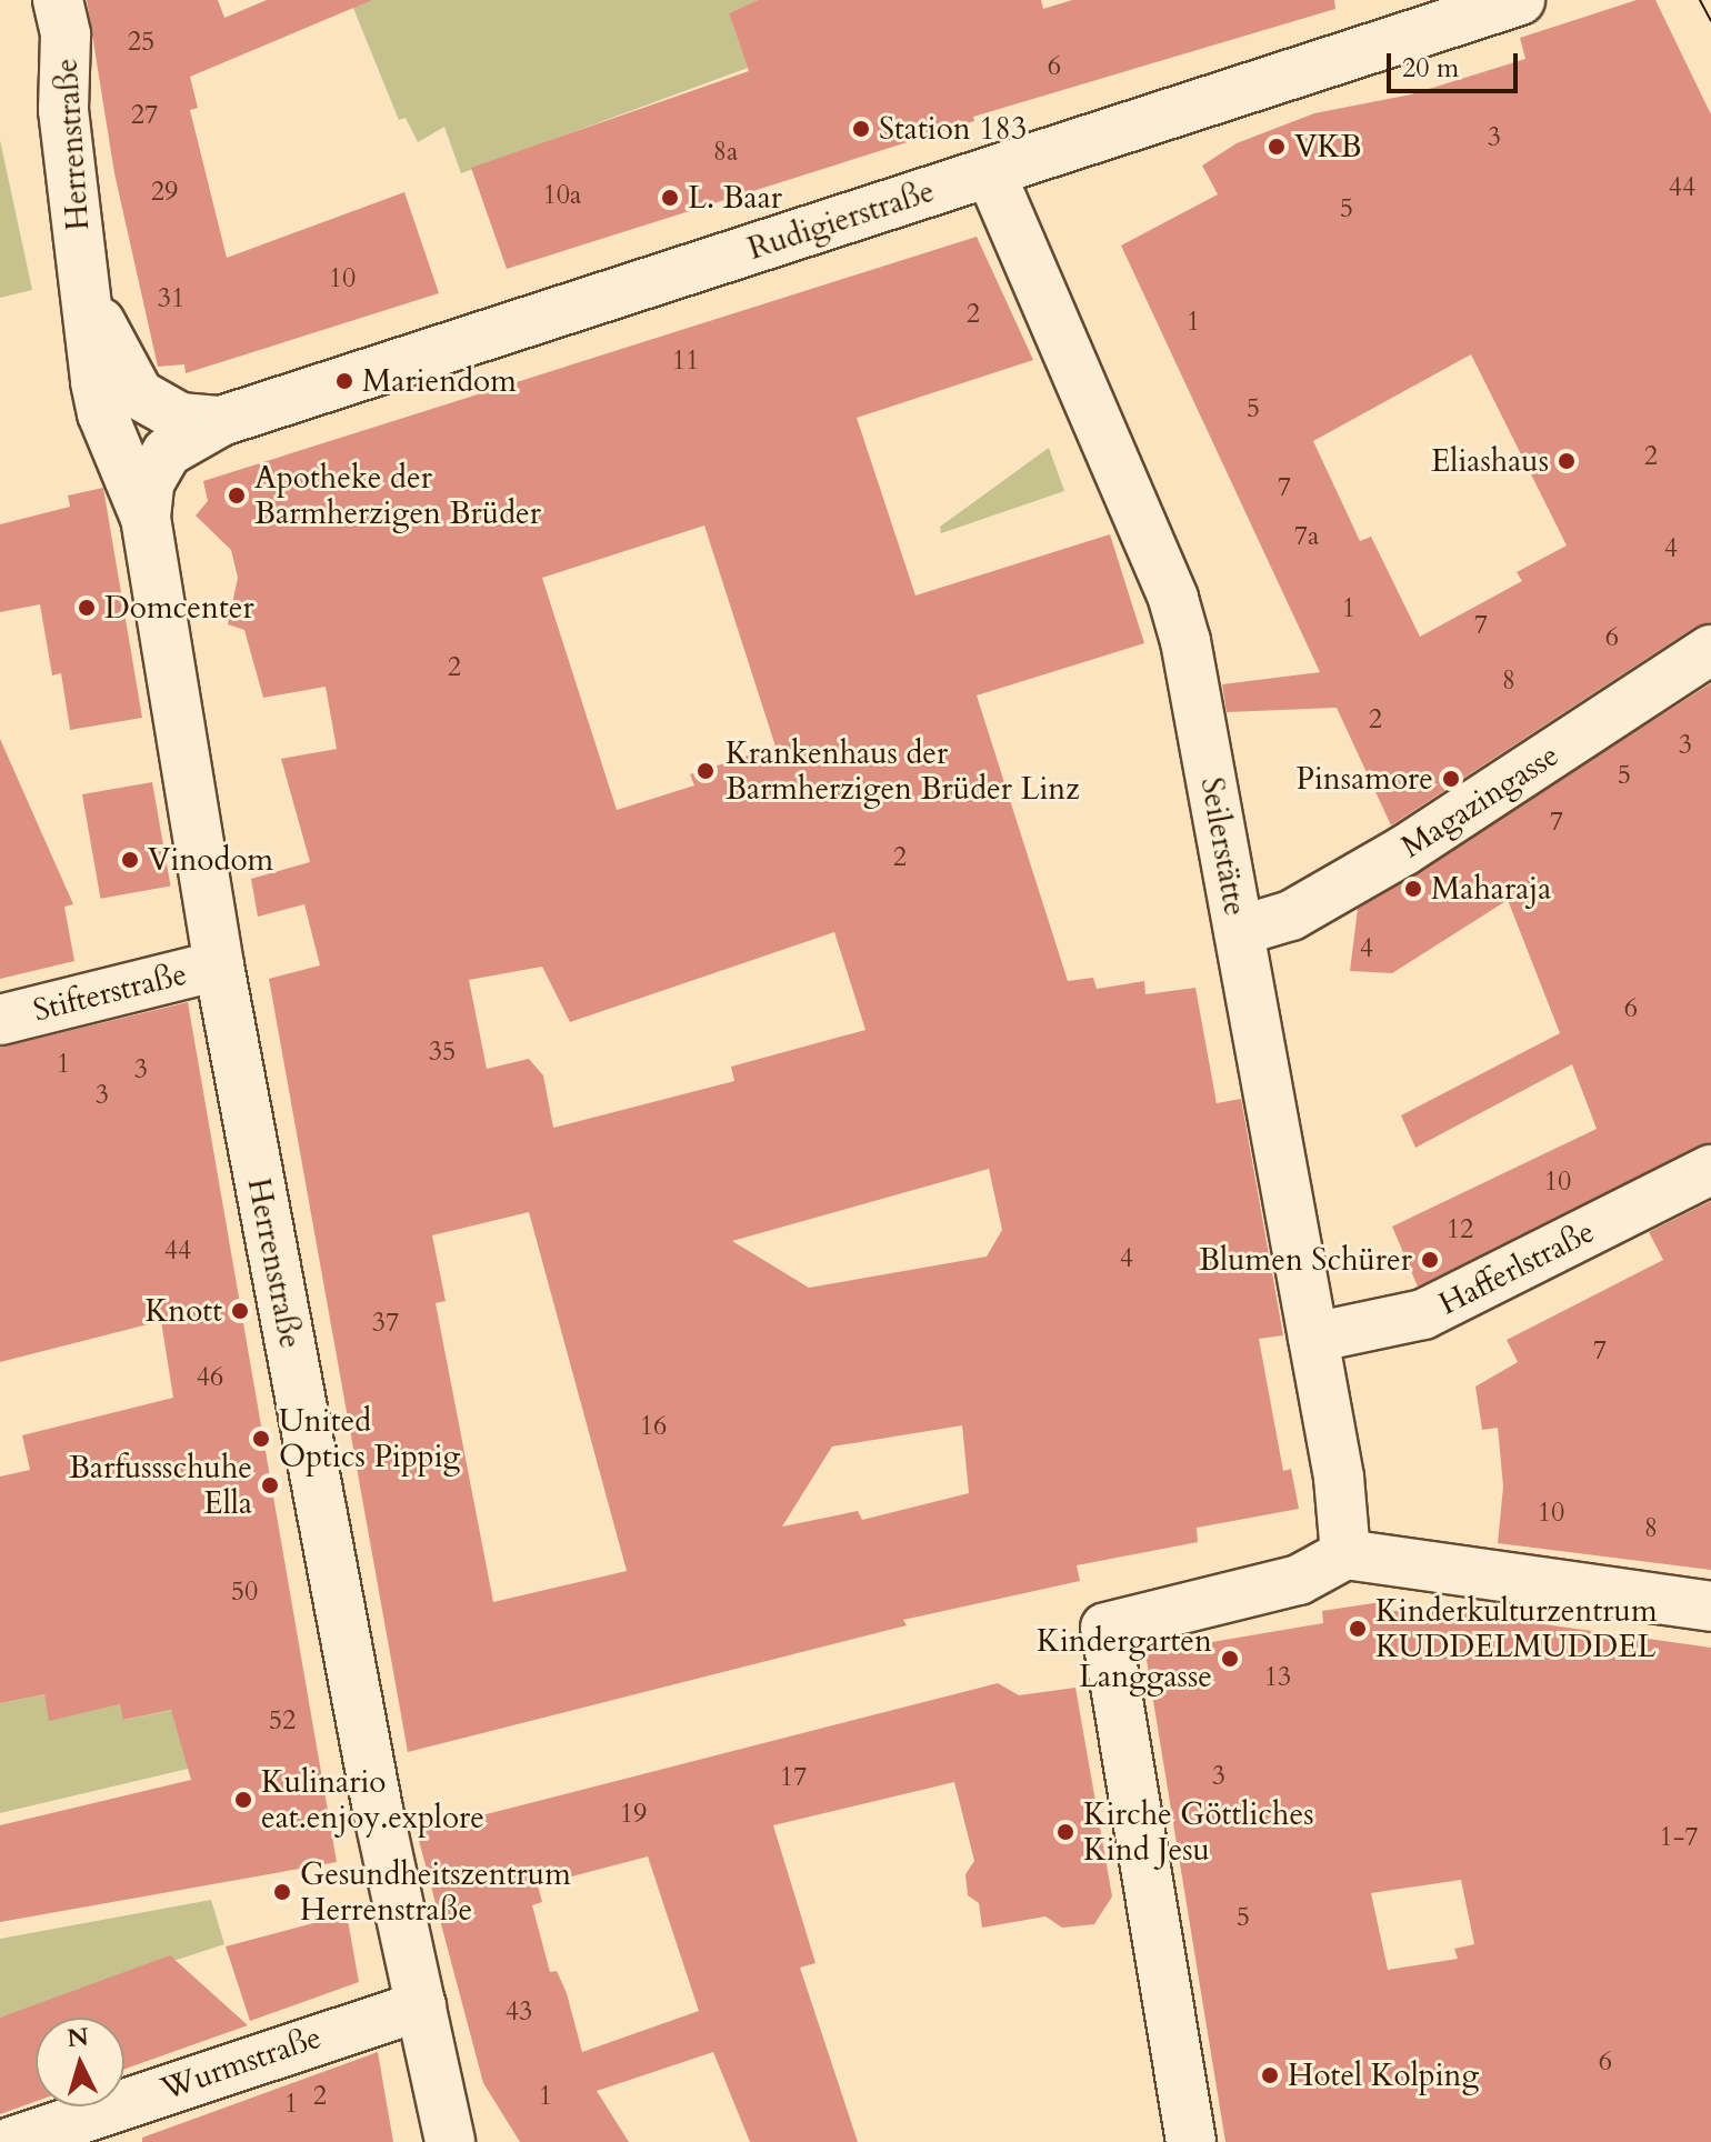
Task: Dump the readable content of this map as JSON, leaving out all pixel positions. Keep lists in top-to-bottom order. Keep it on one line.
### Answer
{"streets":{"street":["Herrenstraße","Rudigierstraße","Magazingasse","Seilerstätte","Stifterstraße","Hafferlstraße","Wurmstraße"]},"crossings":[["Herrenstraße","Rudigierstraße"],["Herrenstraße","Stifterstraße"],["Herrenstraße","Wurmstraße"],["Rudigierstraße","Seilerstätte"],["Magazingasse","Seilerstätte"],["Seilerstätte","Hafferlstraße"]],"places":["Station 183","VKB","L. Baar","Mariendom","Eliashaus","Apotheke der Barmherzigen Brüder","Domcenter","Krankenhaus der Barmherzigen Brüder Linz","Pinsamore","Vinodom","Maharaja","Blumen Schürer","Knott","United Optics Pippig","Barfussschuhe Ella","Kinderkulturzentrum KUDDELMUDDEL","Kindergarten Langgasse","Kulinario eat.enjoy.explore","Kirche Göttliches Kind Jesu","Gesundheitszentrum Herrenstraße","Hotel Kolping"],"house_numbers":["25","6","27","3","8a","44","29","10a","5","10","31","2","1","11","5","2","7","7a","4","1","7","6","2","8","2","3","5","7","2","4","6","35","1","3","3","10","12","44","4","37","7","46","16","10","8","50","13","52","3","17","19","1-7","5","43","6","2","1","1"],"scale_bar":"20 m","north":"top"}
